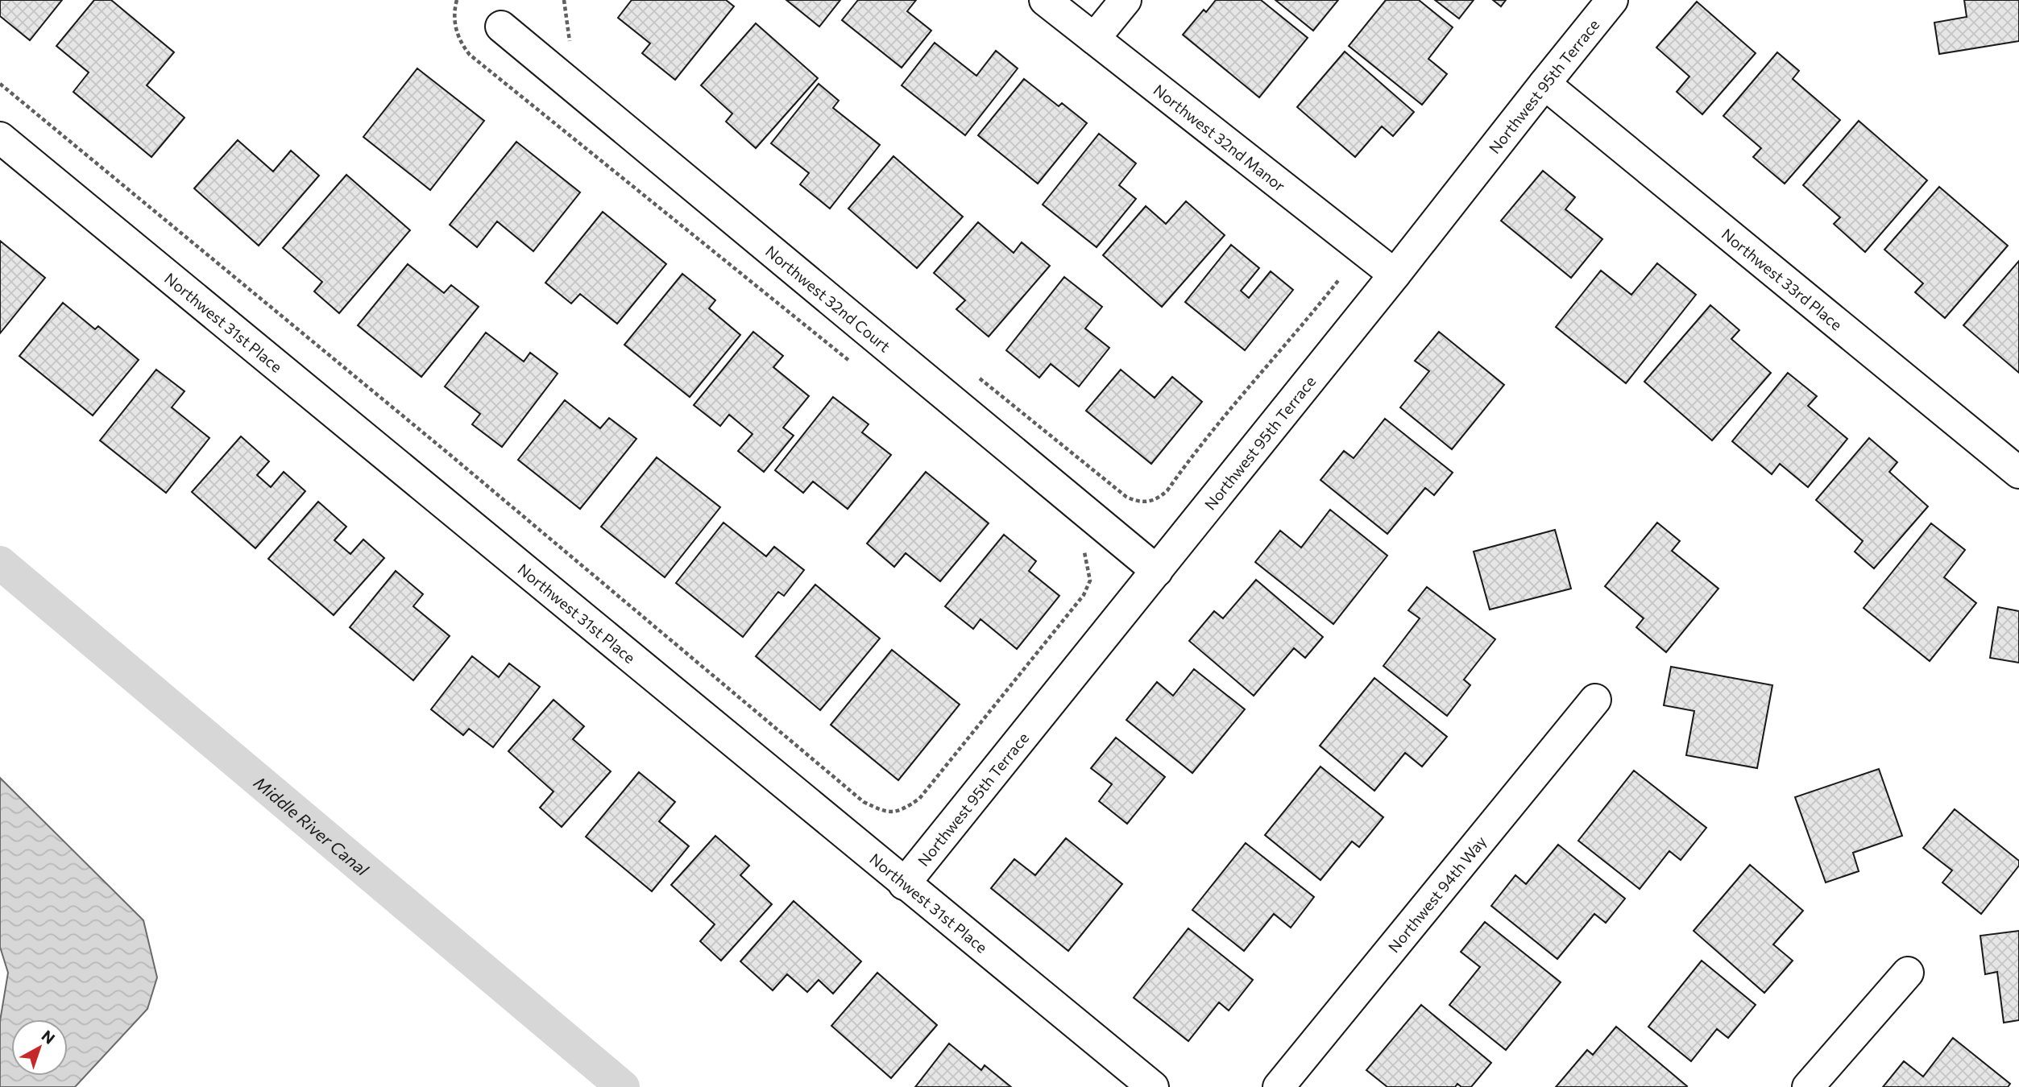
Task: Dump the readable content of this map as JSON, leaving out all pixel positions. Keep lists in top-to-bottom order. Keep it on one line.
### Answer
{"streets":{"street":["Northwest 95th Terrace","Northwest 32nd Manor","Northwest 33rd Place","Northwest 32nd Court","Northwest 31st Place","Northwest 94th Way"]},"crossings":[["Northwest 95th Terrace","Northwest 32nd Manor"],["Northwest 95th Terrace","Northwest 33rd Place"],["Northwest 95th Terrace","Northwest 32nd Court"],["Northwest 95th Terrace","Northwest 31st Place"]],"water":["Middle River Canal"],"north":"top right"}
